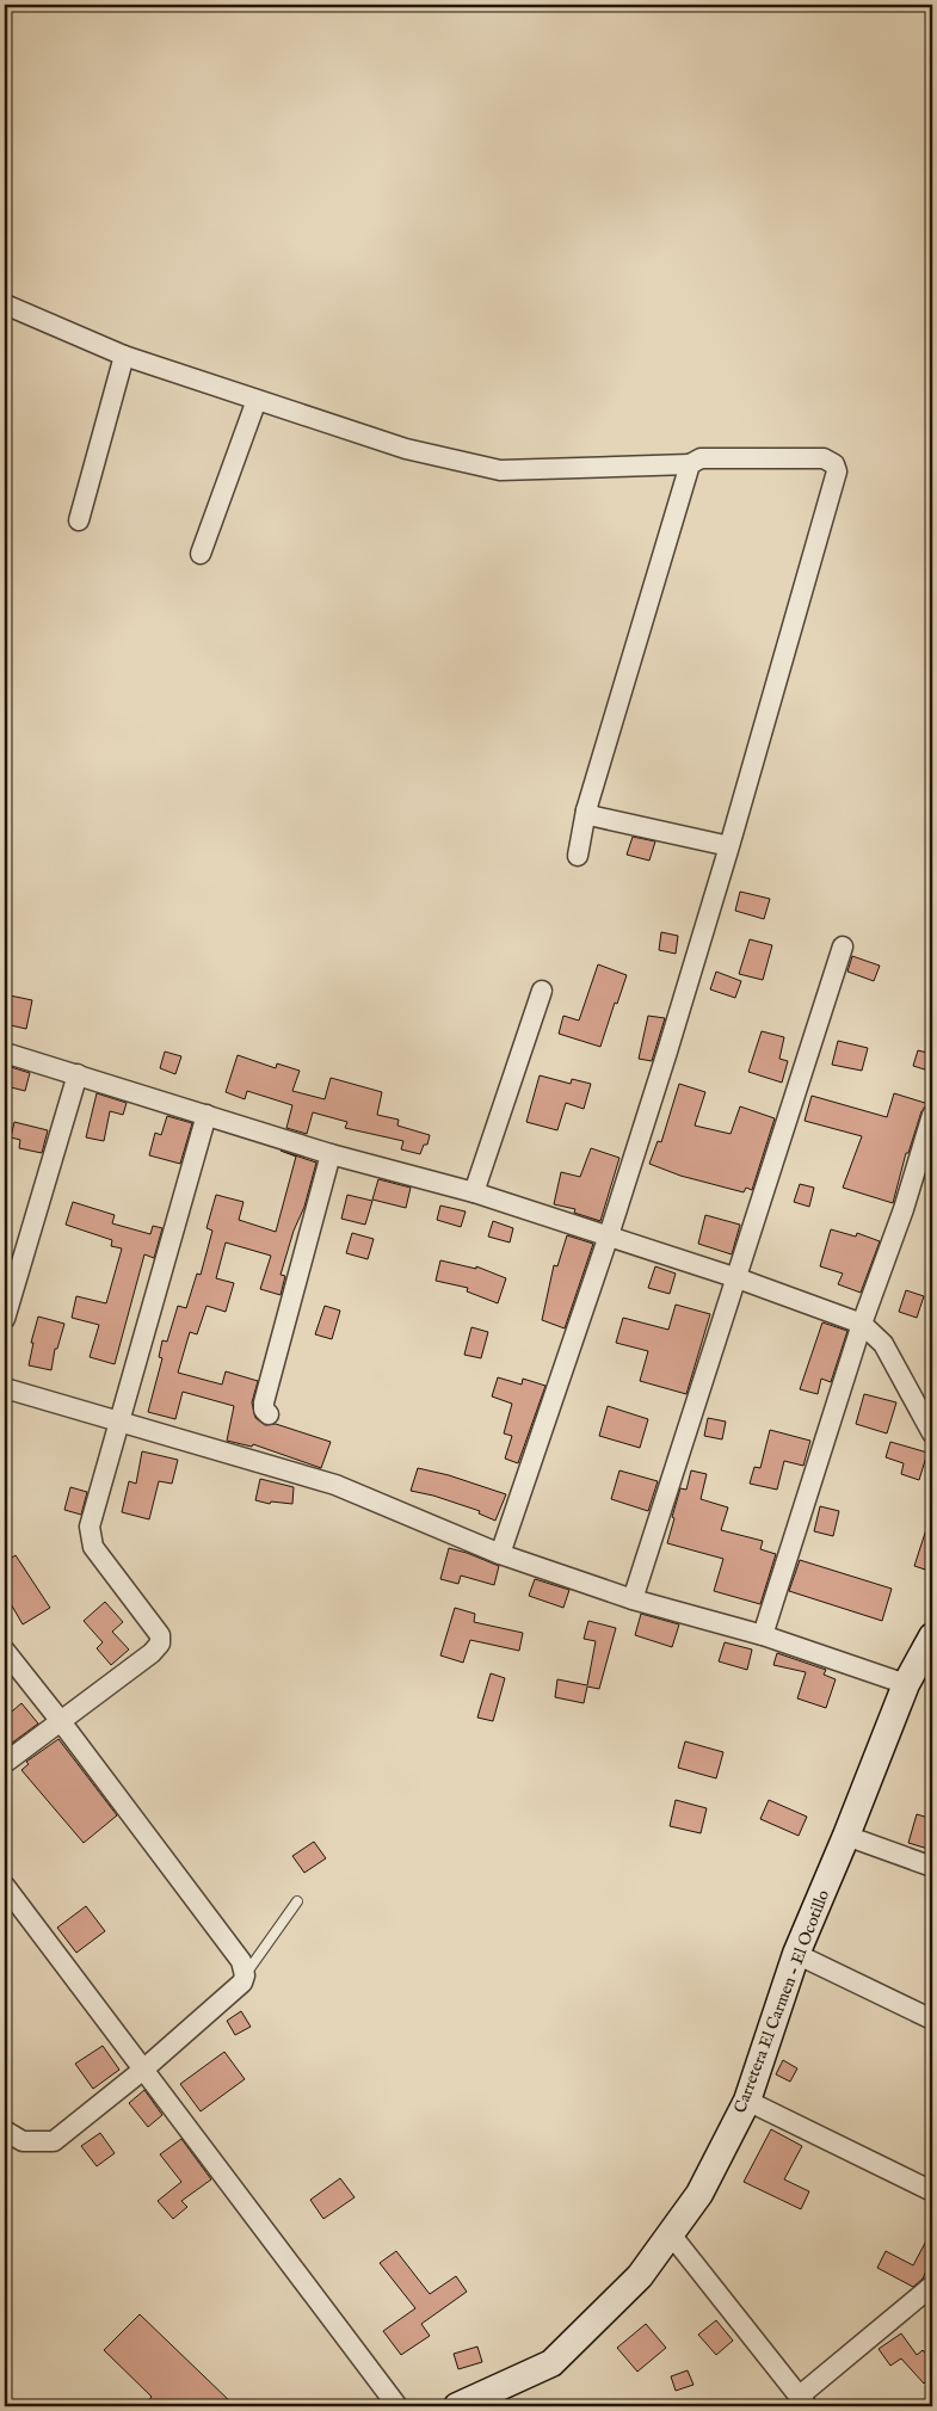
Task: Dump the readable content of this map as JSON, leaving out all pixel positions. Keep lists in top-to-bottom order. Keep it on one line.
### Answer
{"streets":{"main road":["Carretera El Carmen - El Ocotillo"]}}
